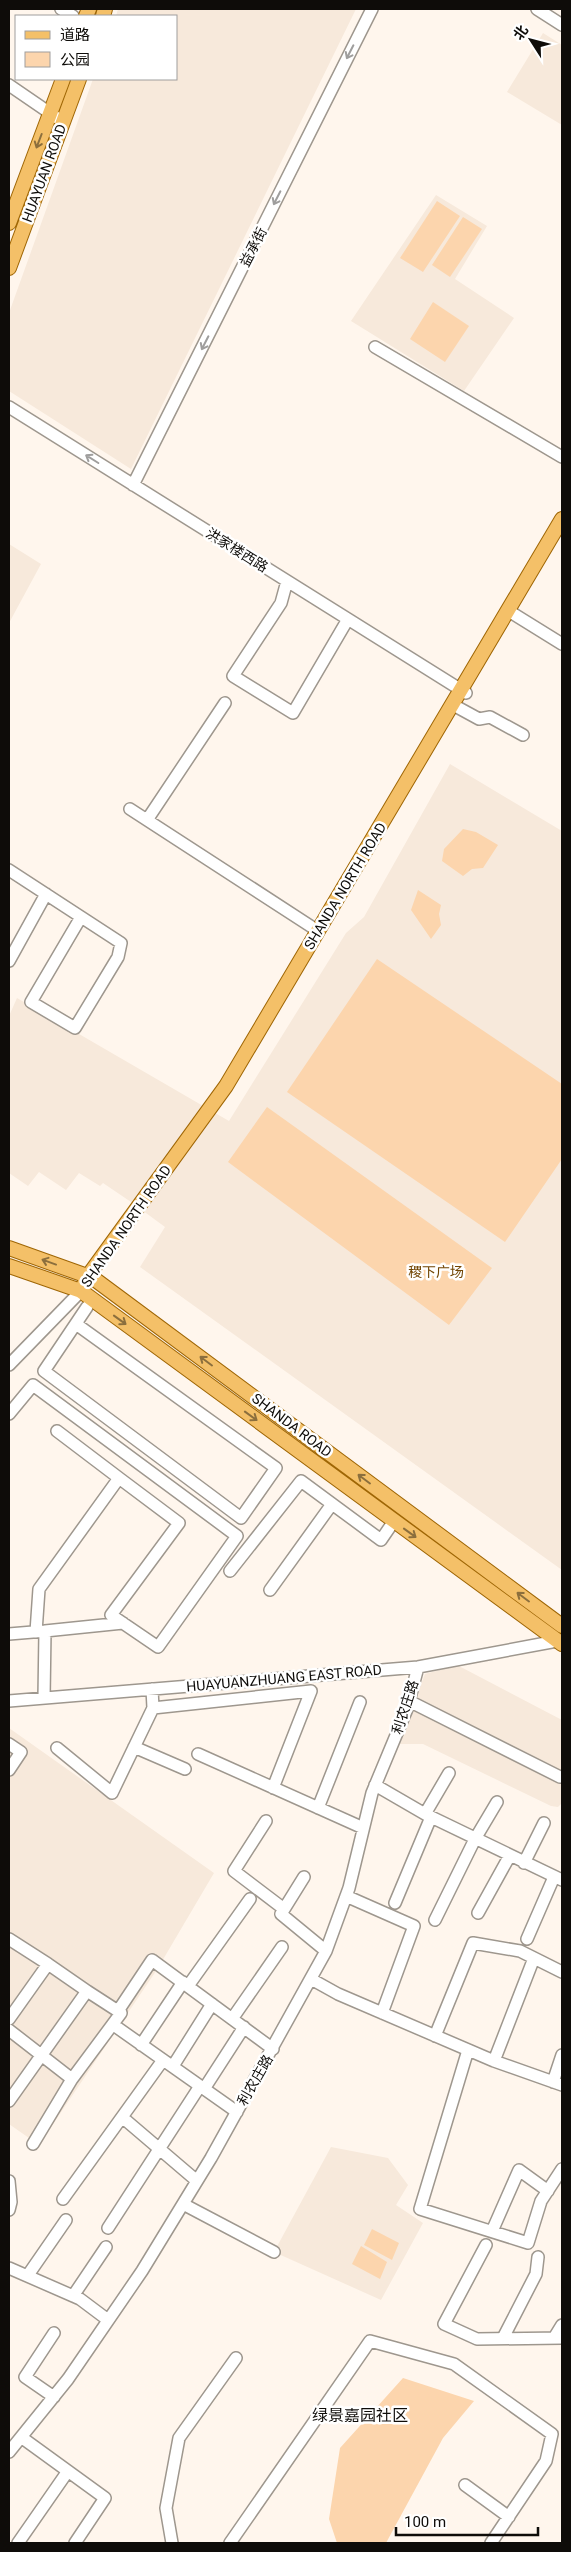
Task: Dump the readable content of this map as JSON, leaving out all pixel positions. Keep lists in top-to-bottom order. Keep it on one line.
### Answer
{"streets":{"main road":["HUAYUAN ROAD","SHANDA NORTH ROAD","SHANDA ROAD"],"street":["益承街","洪家楼西路","HUAYUANZHUANG EAST ROAD","利农庄路"]},"crossings":[["益承街","洪家楼西路"],["洪家楼西路","SHANDA NORTH ROAD"],["SHANDA NORTH ROAD","SHANDA ROAD"],["SHANDA ROAD","HUAYUANZHUANG EAST ROAD"],["HUAYUANZHUANG EAST ROAD","利农庄路"]],"one_way":["益承街"],"districts":["绿景嘉园社区"],"parks":["稷下广场"],"legend":["道路","公园"],"scale_bar":"100 m","north":"top left"}
